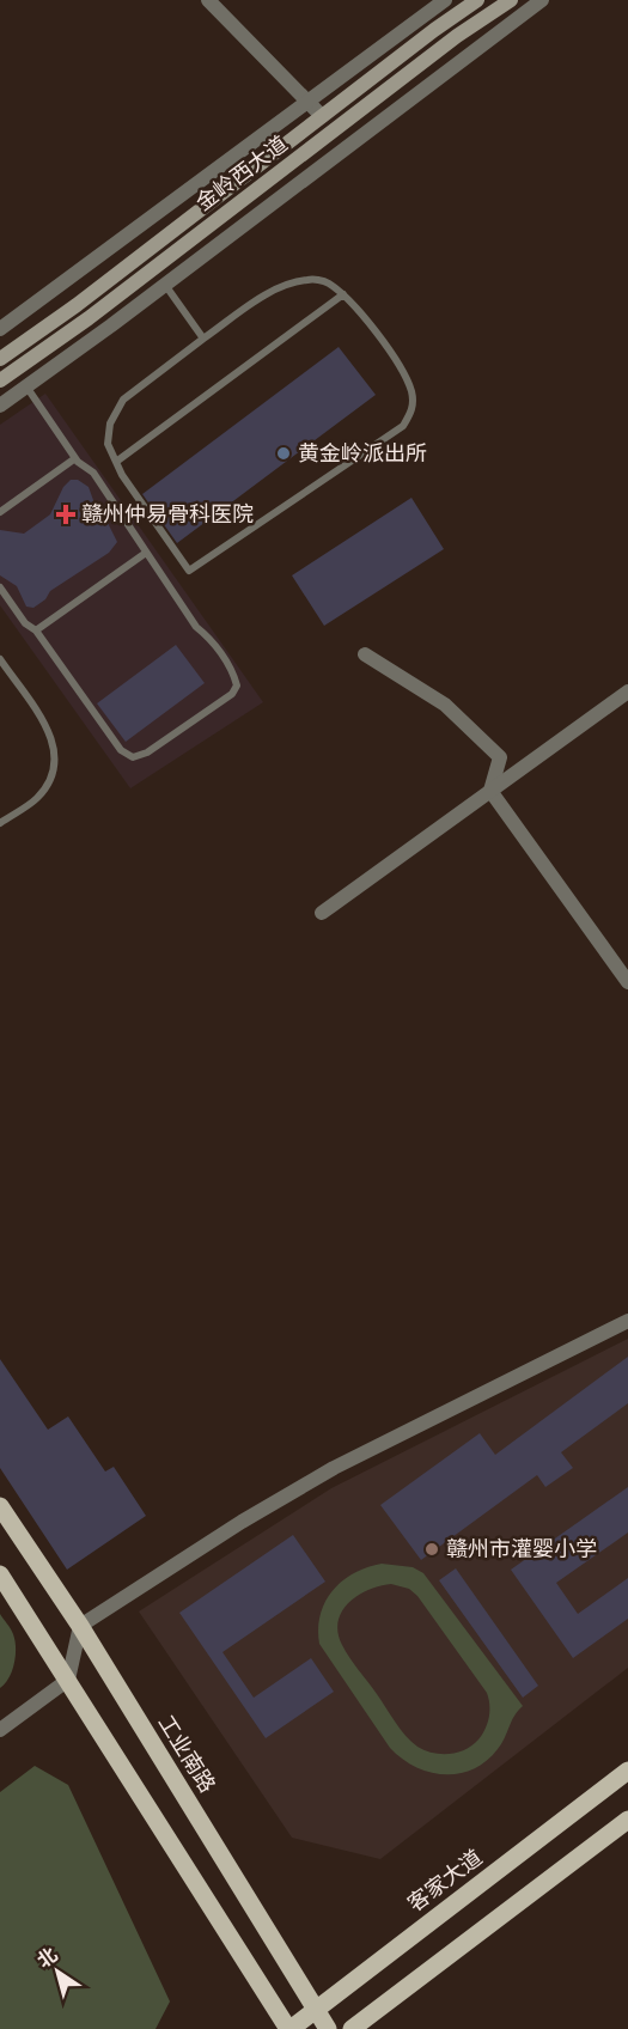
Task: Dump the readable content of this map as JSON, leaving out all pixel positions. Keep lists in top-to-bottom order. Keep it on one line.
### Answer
{"streets":{"main road":["金岭西大道","工业南路","客家大道"]},"crossings":[["工业南路","客家大道"]],"places":{"other":["黄金岭派出所","赣州市灌婴小学"],"health":["赣州仲易骨科医院"]},"north":"top left"}
